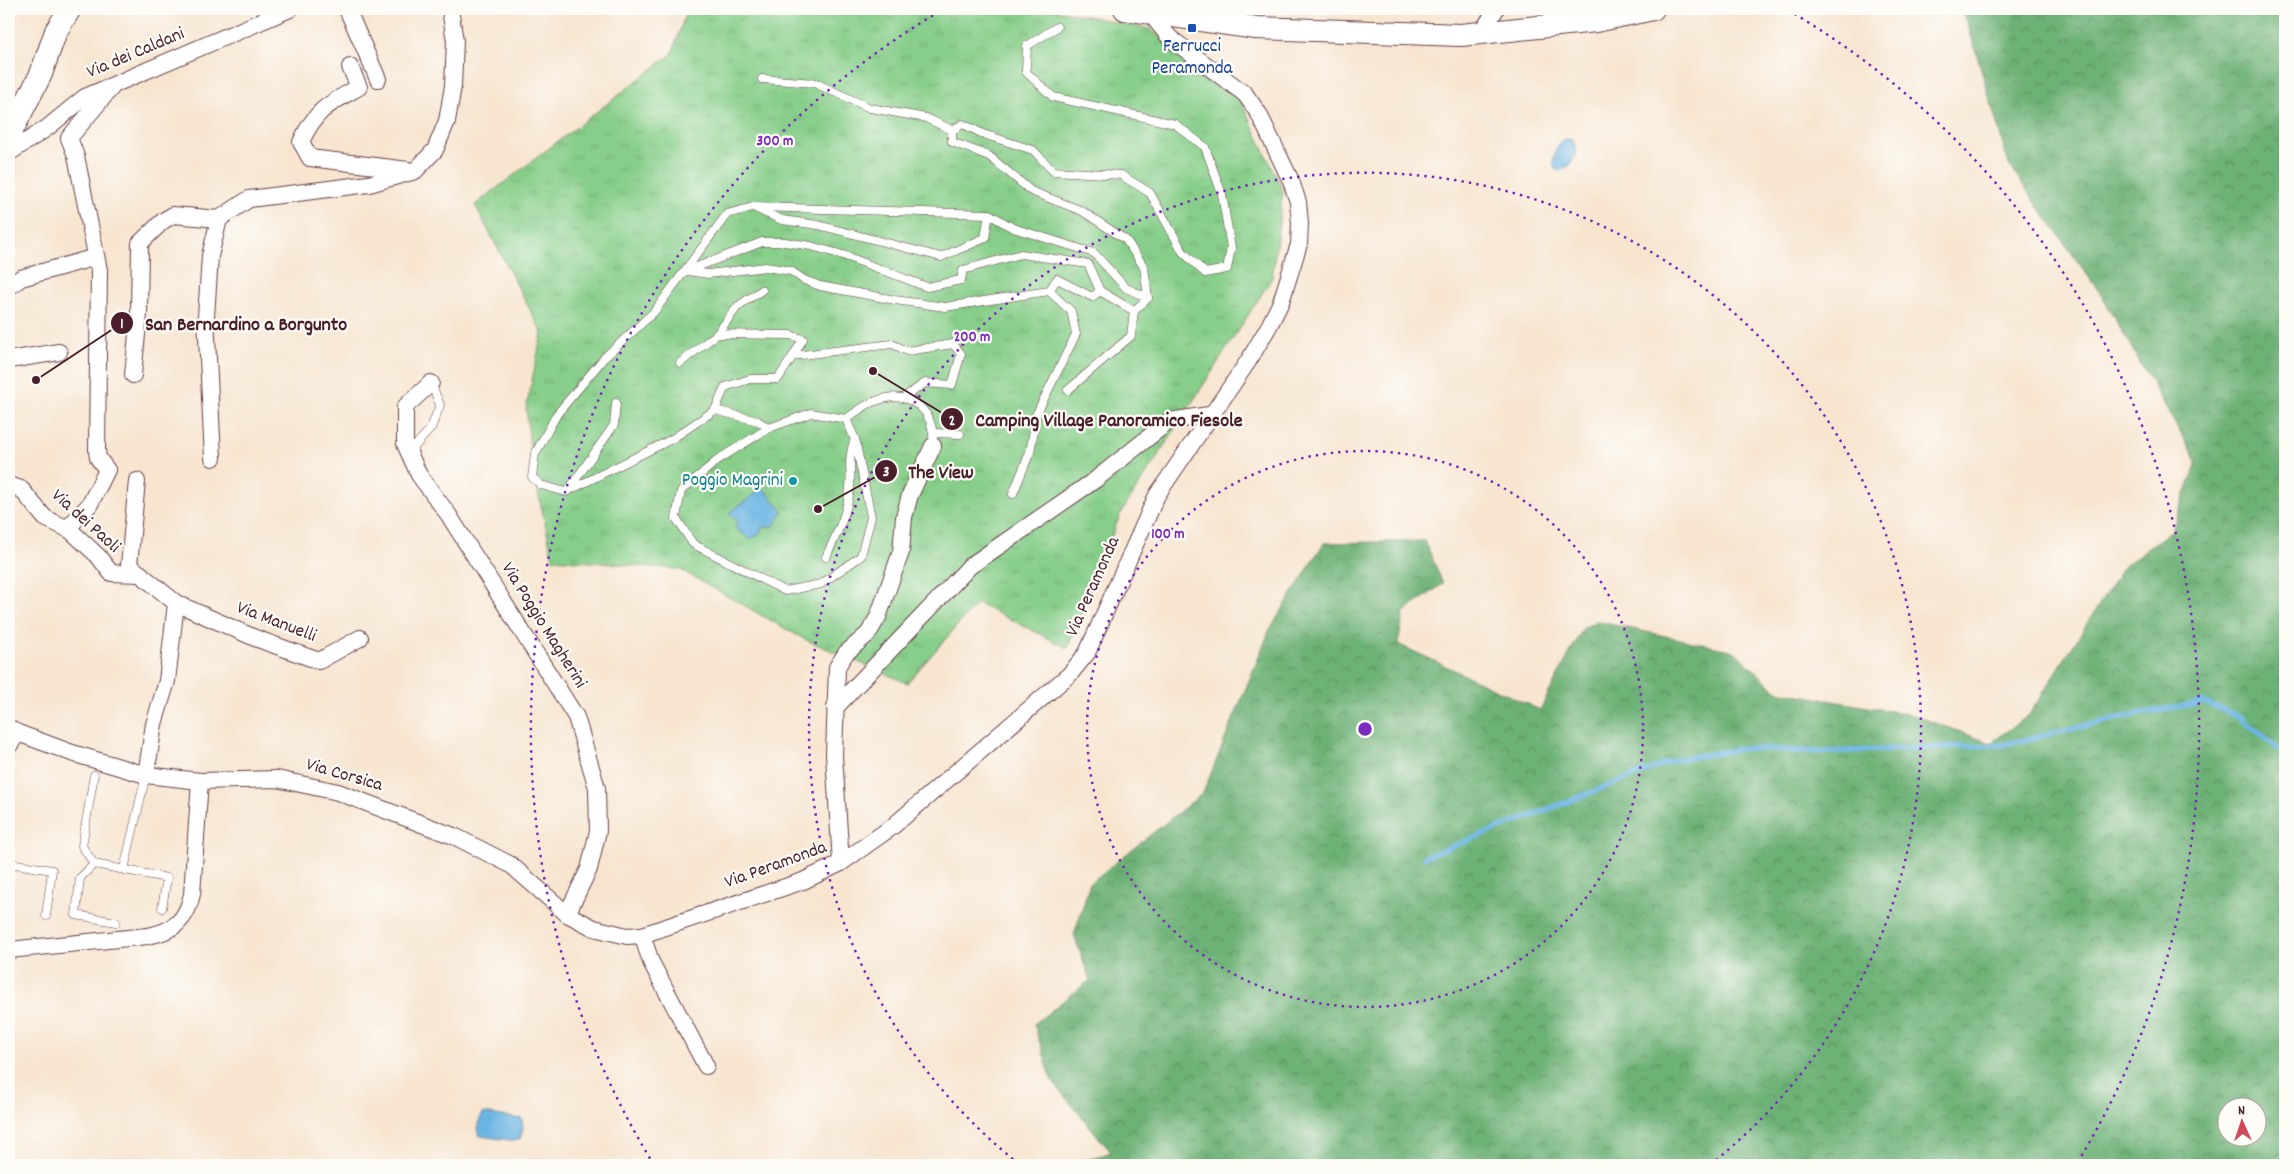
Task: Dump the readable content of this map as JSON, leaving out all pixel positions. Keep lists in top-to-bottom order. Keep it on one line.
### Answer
{"streets":{"street":["Via dei Caldani","Via dei Paoli","Via Peramonda","Via Manuelli","Via Poggio Magherini","Via Corsica"]},"crossings":[["Via dei Paoli","Via Manuelli"],["Via Peramonda","Via Corsica"],["Via Poggio Magherini","Via Corsica"]],"places":{"transit":["Ferrucci Peramonda"],"other":["Camping Village Panoramico Fiesole","San Bernardino a Borgunto","Poggio Magrini","The View"]},"north":"top","rings":["300 m","200 m","100 m"]}
